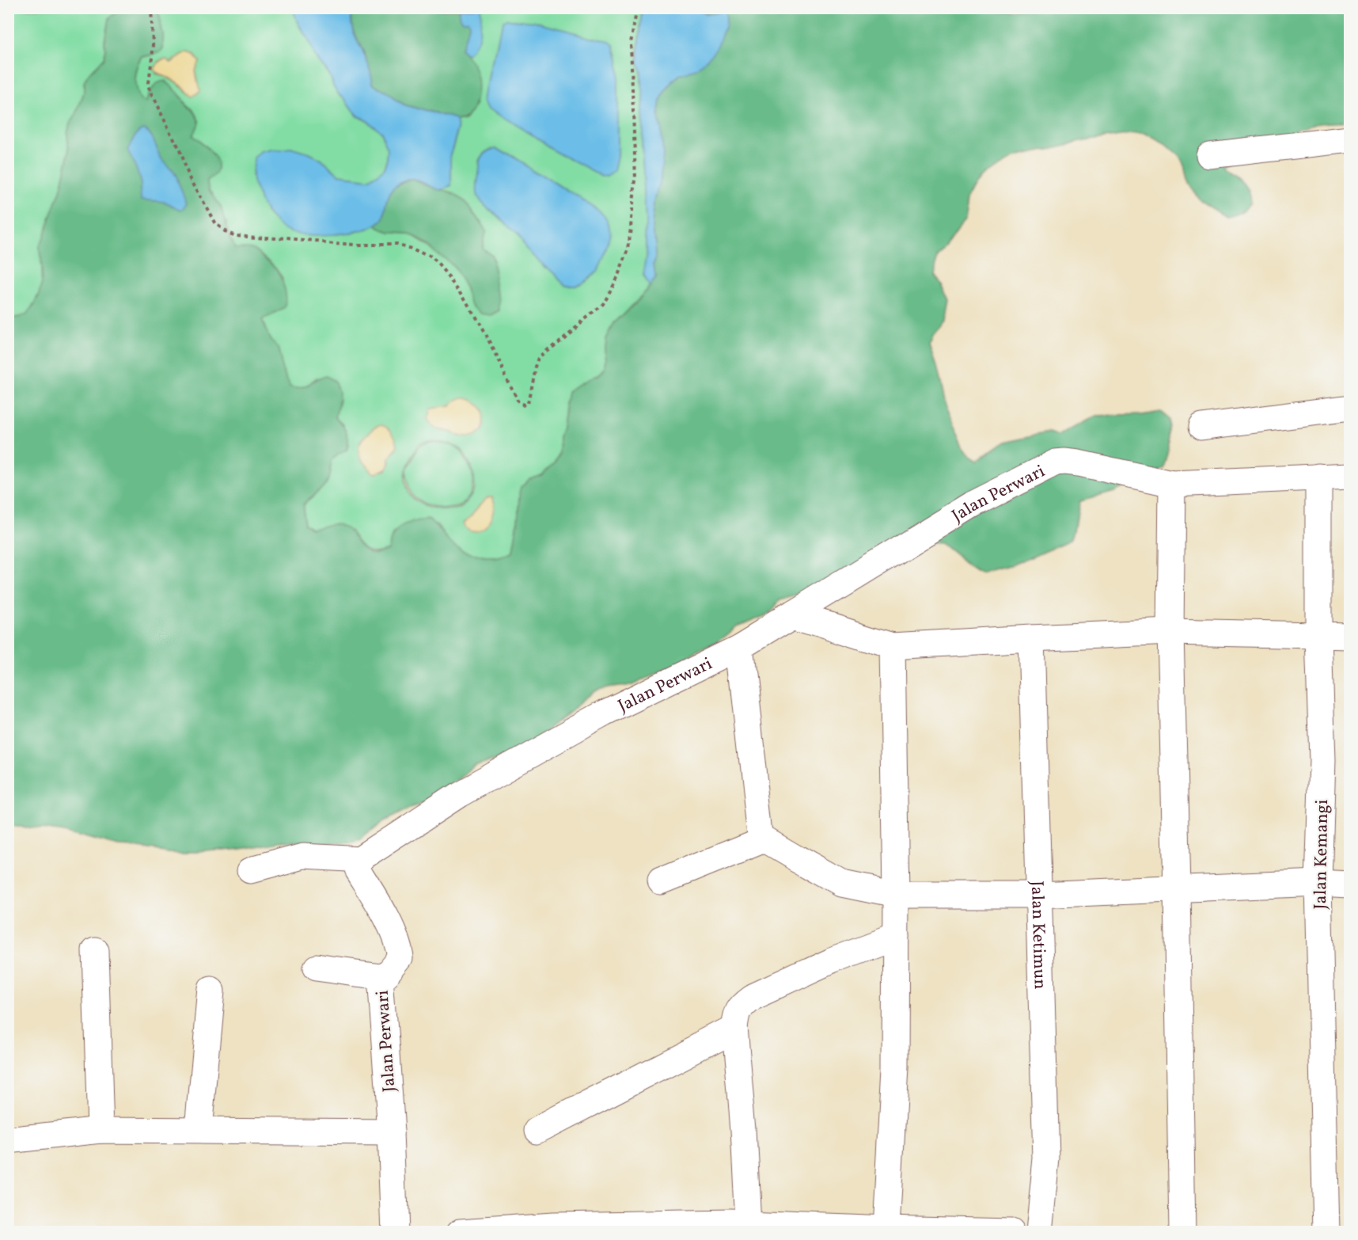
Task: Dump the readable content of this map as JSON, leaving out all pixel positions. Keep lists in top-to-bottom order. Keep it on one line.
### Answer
{"streets":{"street":["Jalan Perwari","Jalan Kemangi","Jalan Ketimun"]},"crossings":[["Jalan Perwari","Jalan Kemangi"]]}
